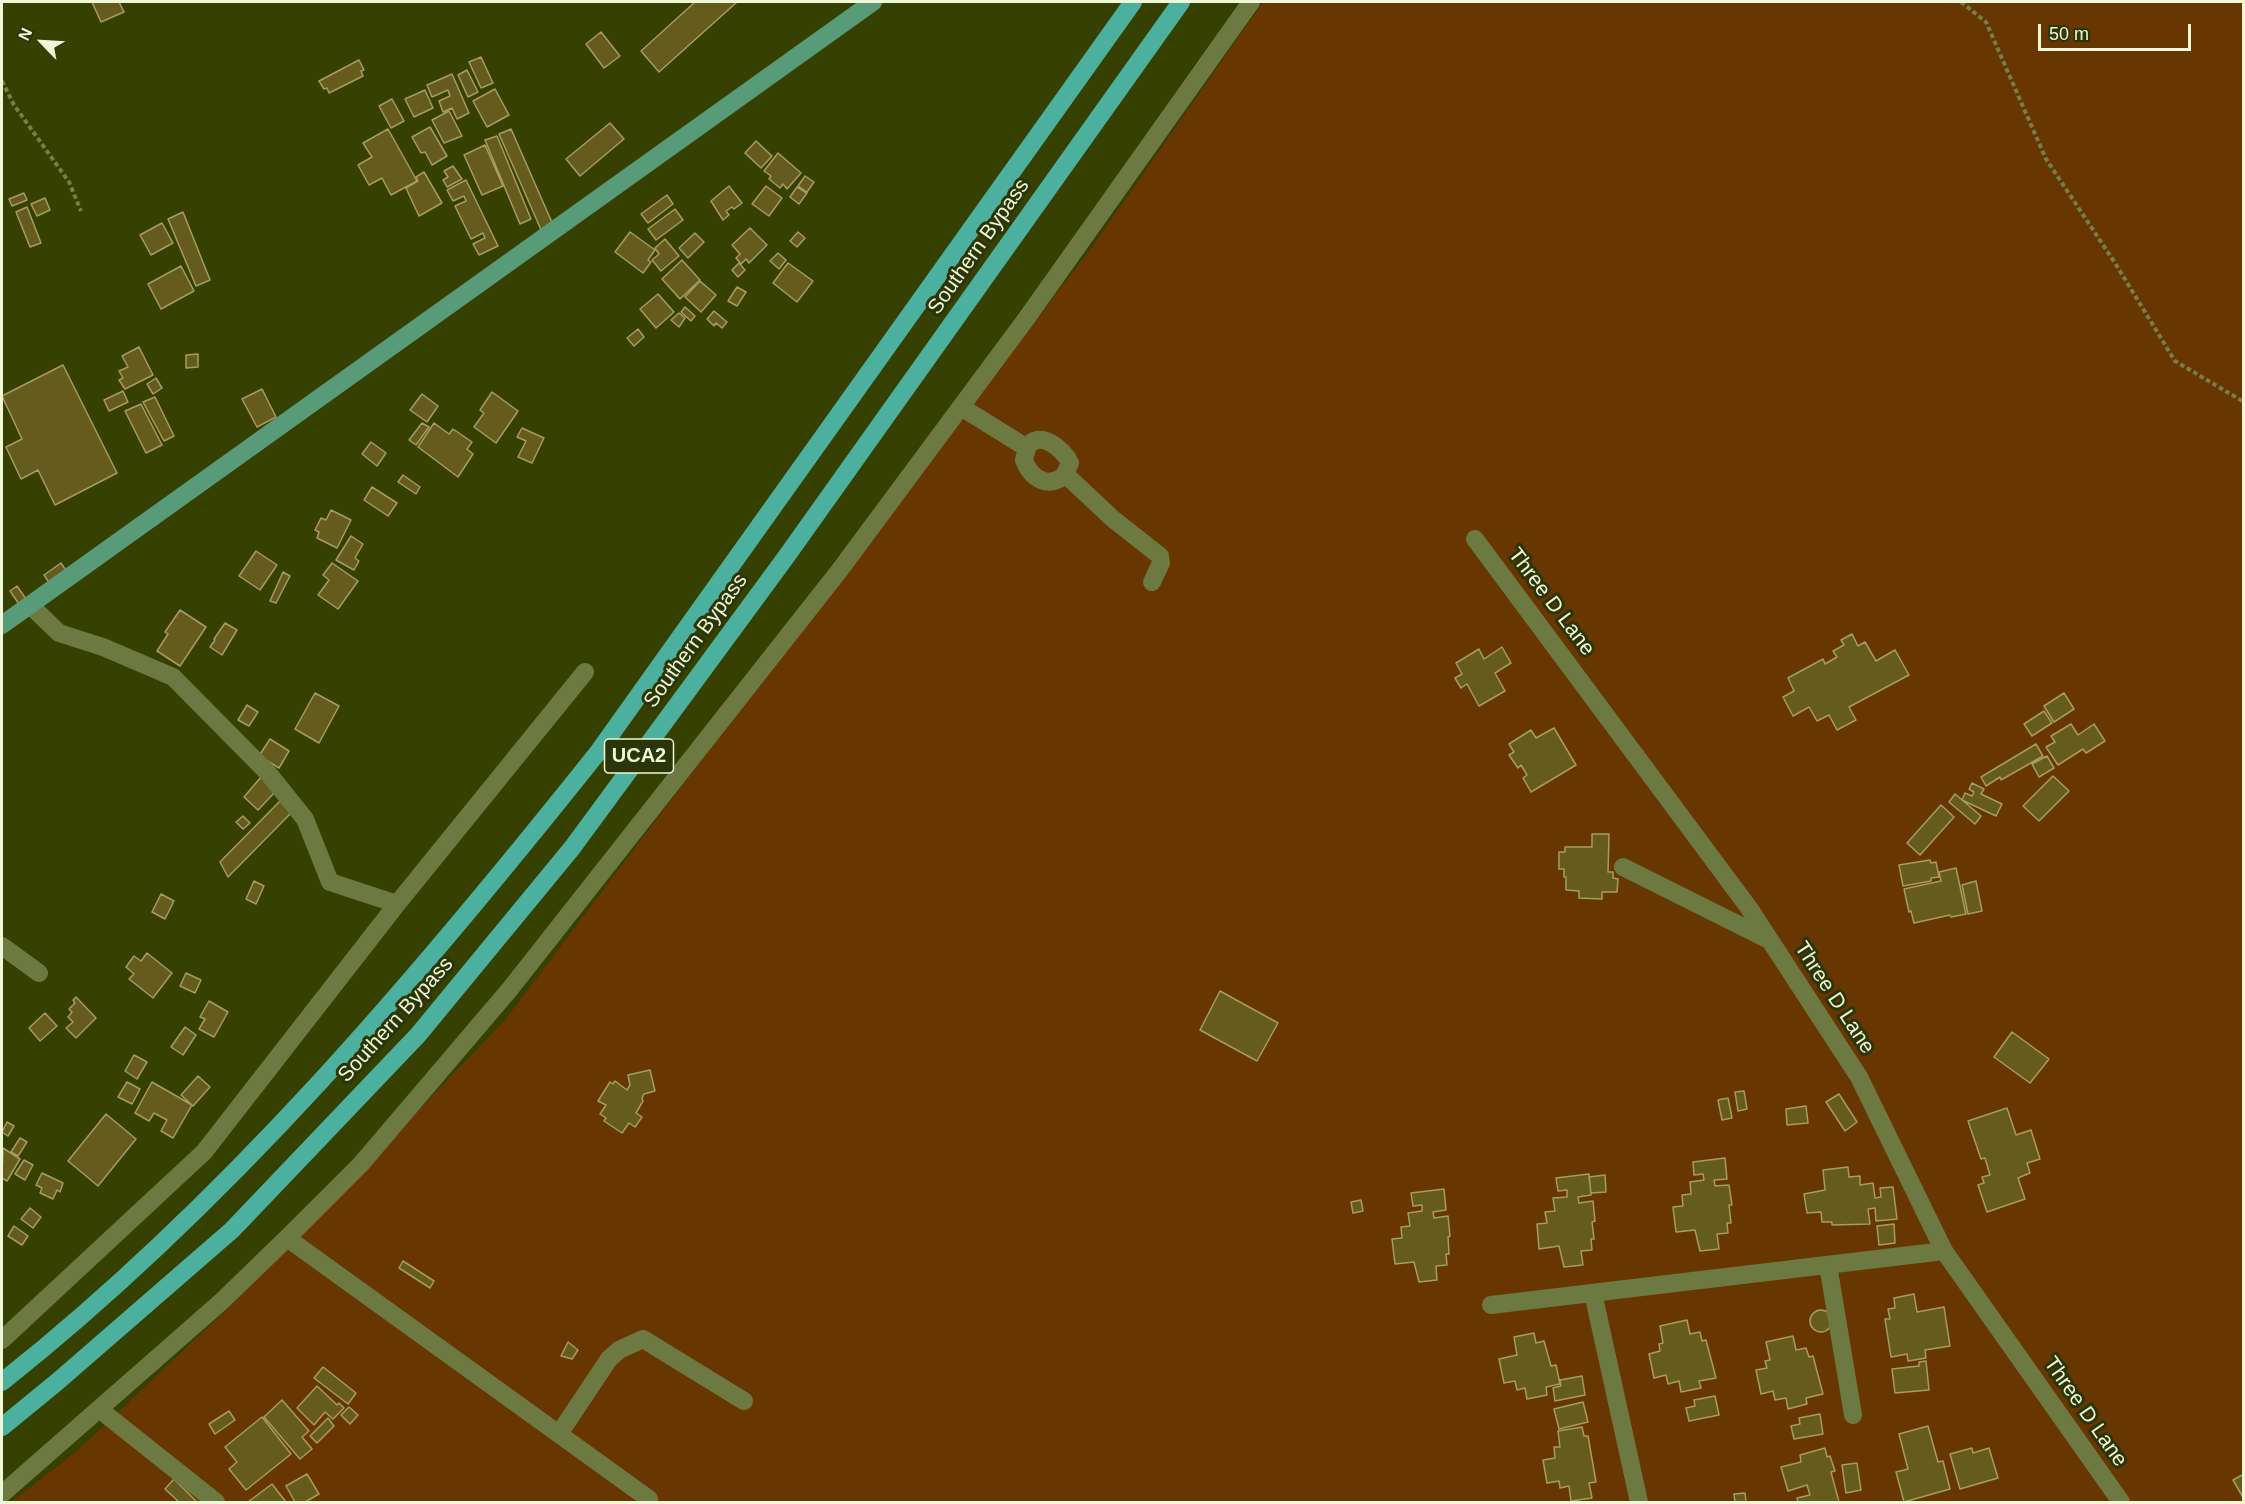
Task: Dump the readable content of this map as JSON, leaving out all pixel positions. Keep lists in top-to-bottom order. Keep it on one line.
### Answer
{"streets":{"highway":["Southern Bypass","UCA2"],"street":["Three D Lane"]},"scale_bar":"50 m","north":"top left"}
